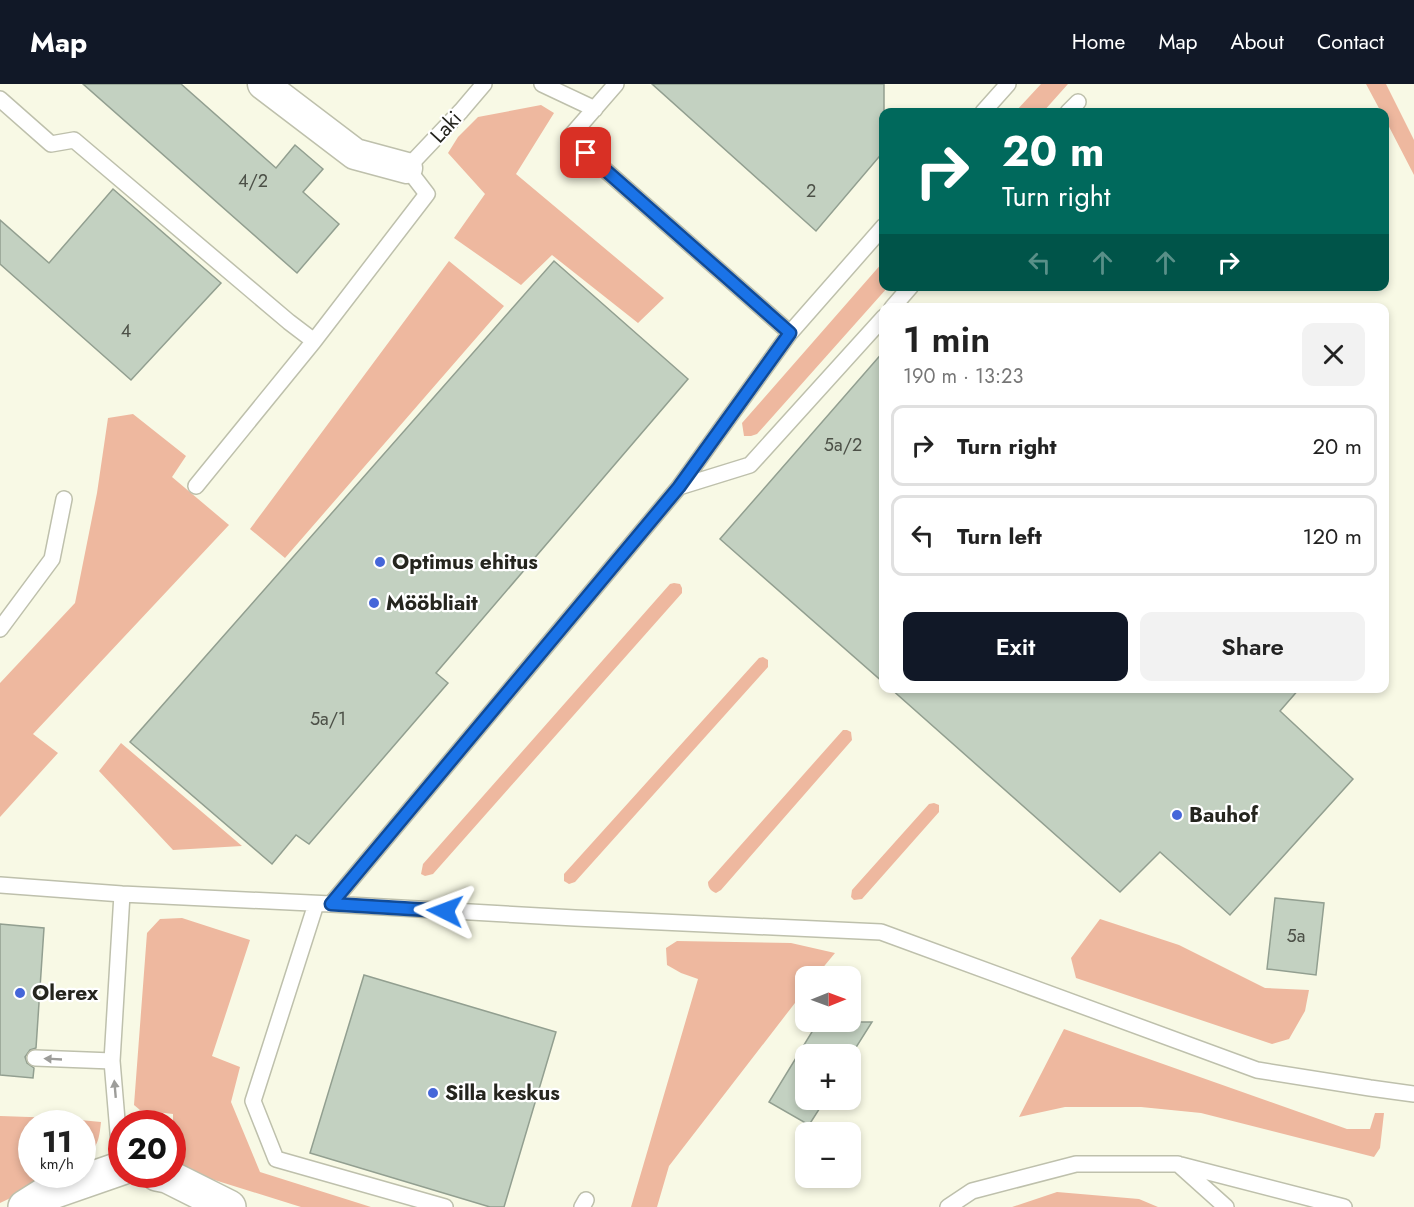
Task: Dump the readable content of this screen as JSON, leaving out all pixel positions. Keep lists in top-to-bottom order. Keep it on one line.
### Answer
{"streets":{"lane":["Laki"]},"places":["Optimus ehitus","Mööbliait","Bauhof","Olerex","Silla keskus"],"house_numbers":["4/2","2","4","5a/2","5a/1","5a"],"north":"right","page":{"header":"Map","nav":["Home","Map","About","Contact"],"turn":["20 m","Turn right"],"heading":["1 min","190 m · 13:23"],"list":[{"name":"Turn right","value":"20 m"},{"name":"Turn left","value":"120 m"}],"buttons":["Exit","Share"],"map_buttons":["+","−"],"speed":"11 km/h","limit":"20"}}
